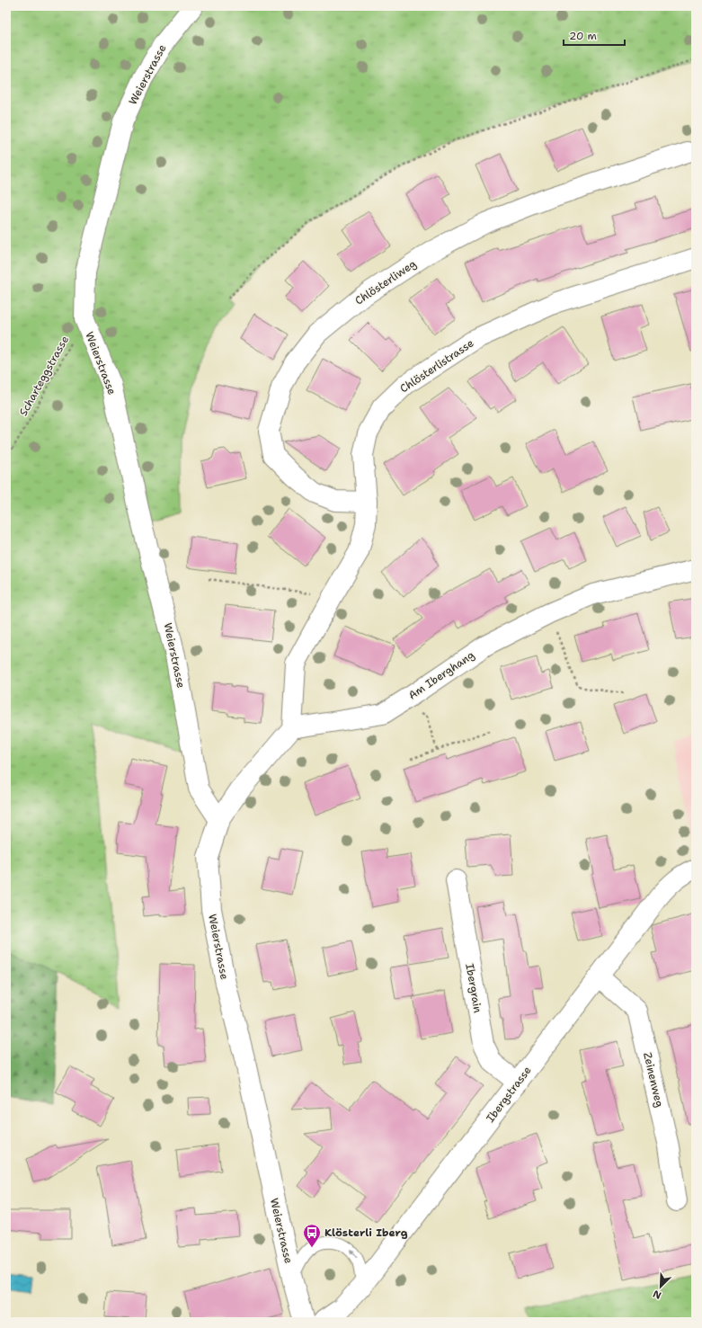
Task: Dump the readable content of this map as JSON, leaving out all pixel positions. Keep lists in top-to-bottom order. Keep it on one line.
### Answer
{"streets":{"street":["Weierstrasse","Chlösterliweg","Chlösterlistrasse","Am Iberghang","Ibergrain","Zeinenweg","Ibergstrasse"],"path":["Scharteggstrasse"]},"crossings":[["Weierstrasse","Scharteggstrasse"],["Chlösterliweg","Chlösterlistrasse"],["Chlösterlistrasse","Am Iberghang"],["Ibergrain","Ibergstrasse"],["Zeinenweg","Ibergstrasse"]],"places":{"bus stop":["Klösterli Iberg"]},"scale_bar":"20 m","north":"bottom left"}
